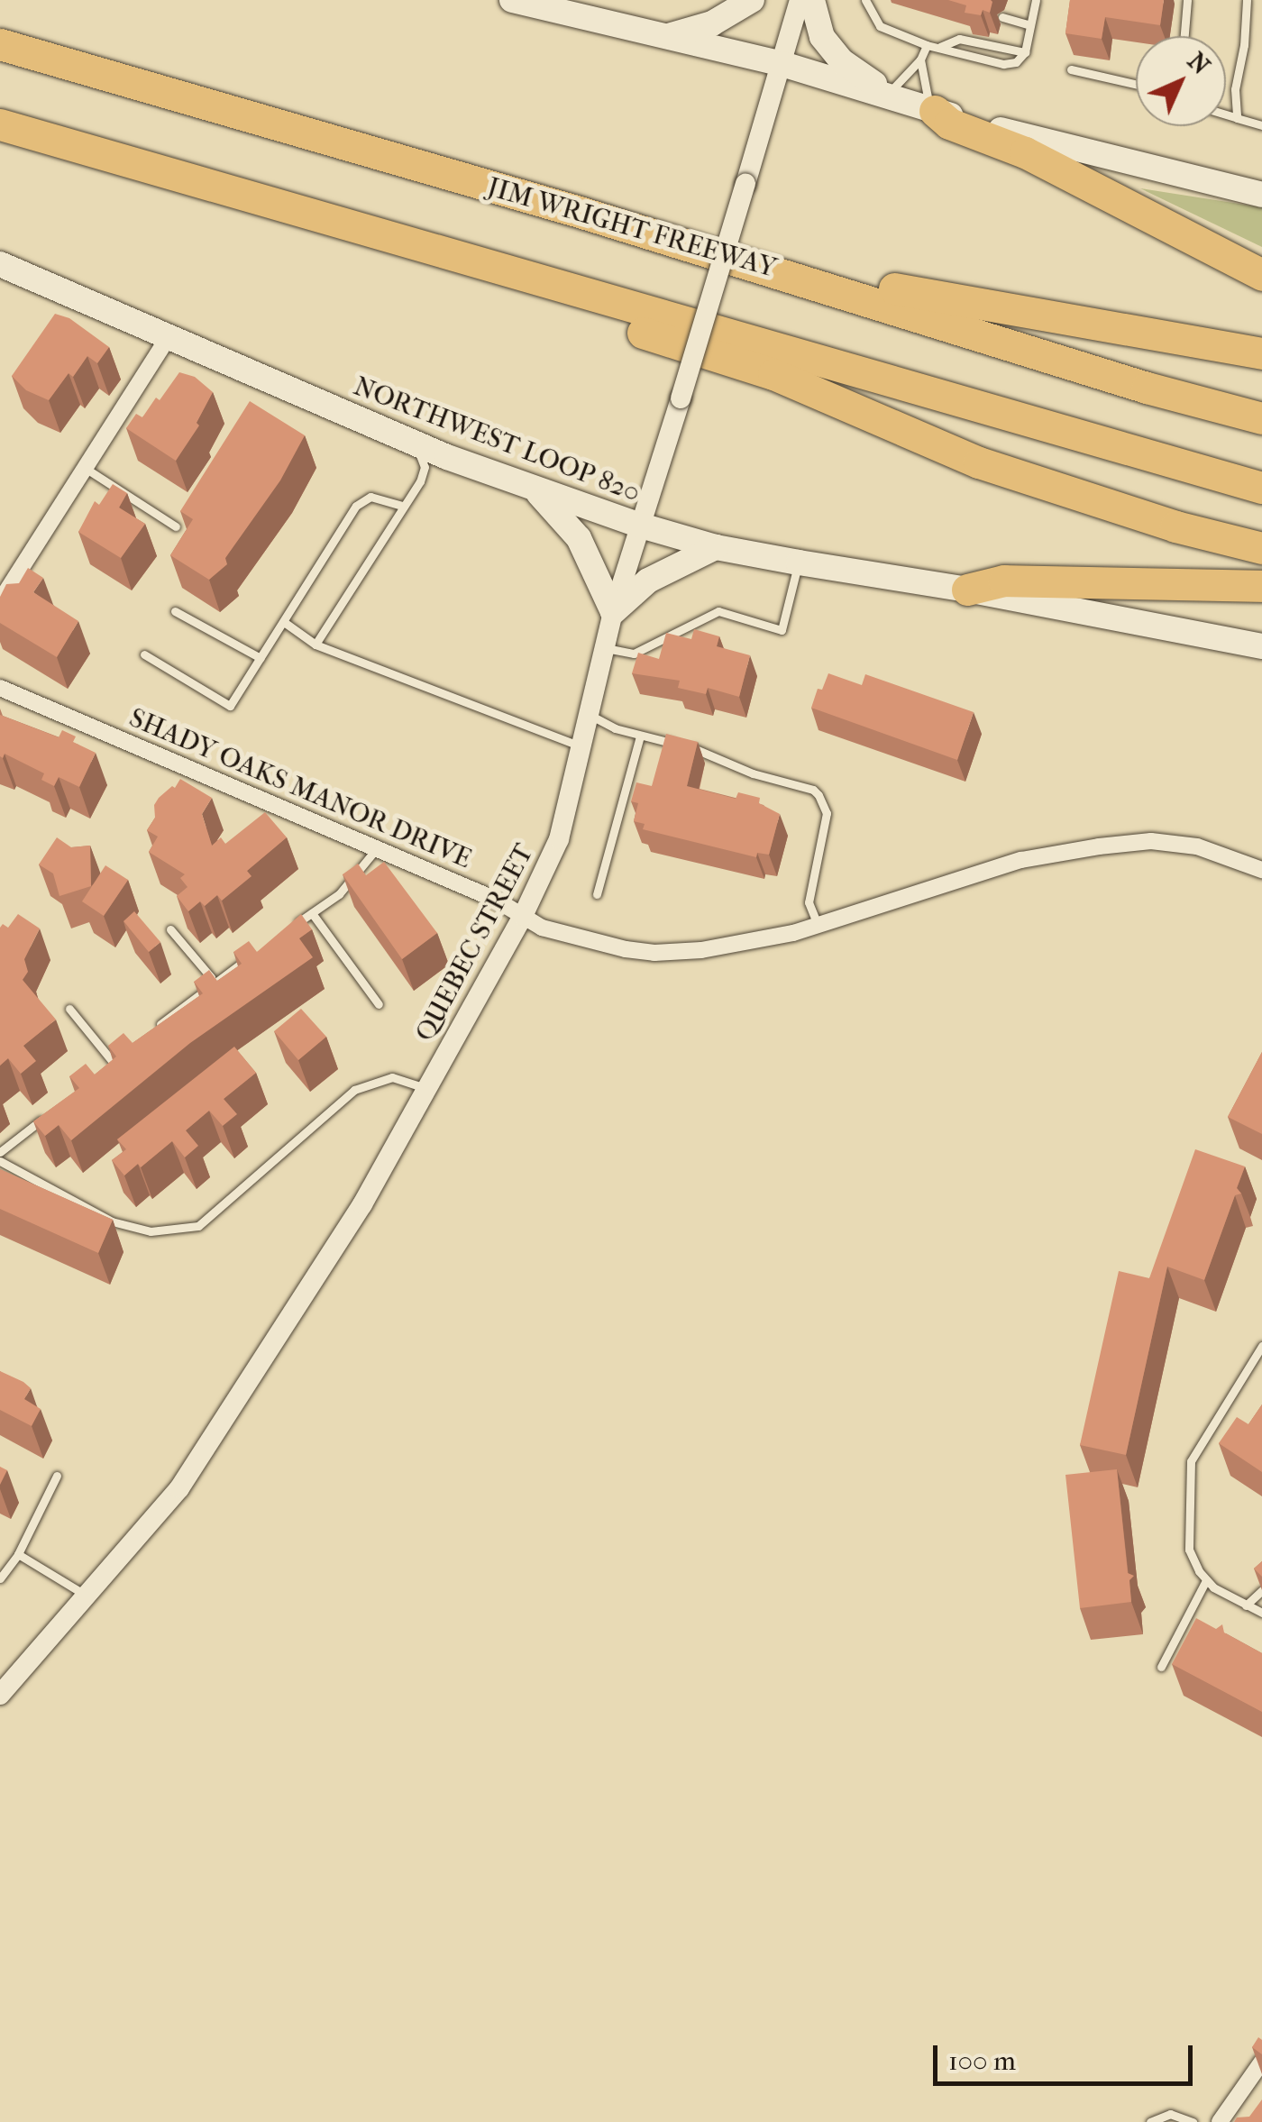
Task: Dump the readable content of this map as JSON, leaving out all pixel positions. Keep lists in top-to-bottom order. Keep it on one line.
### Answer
{"streets":{"highway":["JIM WRIGHT FREEWAY"],"main road":["NORTHWEST LOOP 820"],"street":["SHADY OAKS MANOR DRIVE","QUEBEC STREET"]},"crossings":[["NORTHWEST LOOP 820","QUEBEC STREET"],["SHADY OAKS MANOR DRIVE","QUEBEC STREET"]],"scale_bar":"100 m","north":"top right"}
